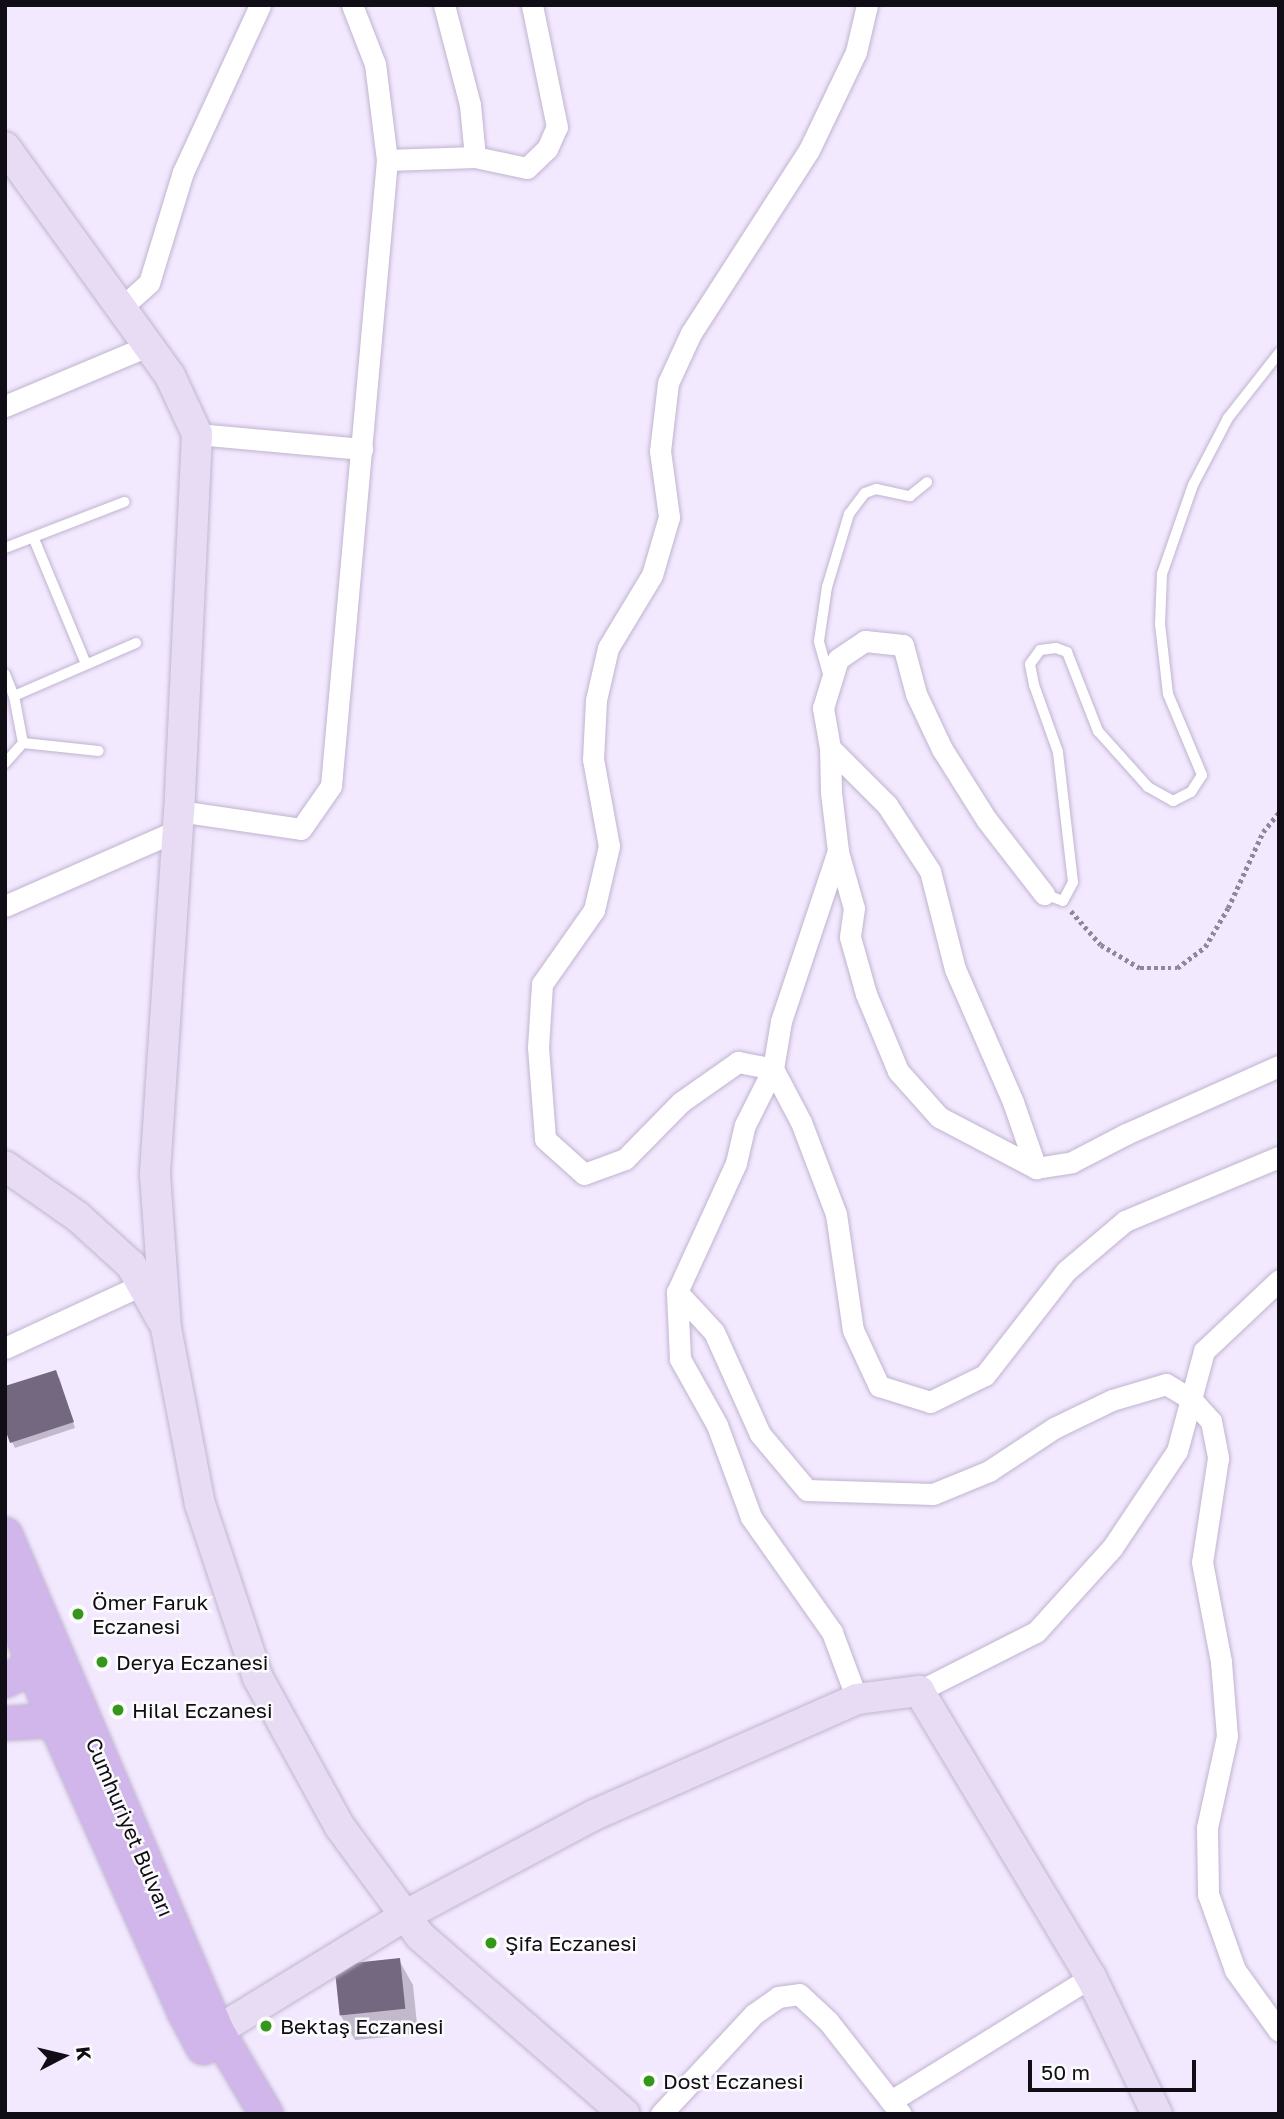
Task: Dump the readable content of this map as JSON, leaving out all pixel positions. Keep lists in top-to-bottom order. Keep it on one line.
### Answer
{"streets":{"main road":["Cumhuriyet Bulvarı"]},"places":["Ömer Faruk Eczanesi","Derya Eczanesi","Hilal Eczanesi","Şifa Eczanesi","Bektaş Eczanesi","Dost Eczanesi"],"scale_bar":"50 m","north":"right"}
